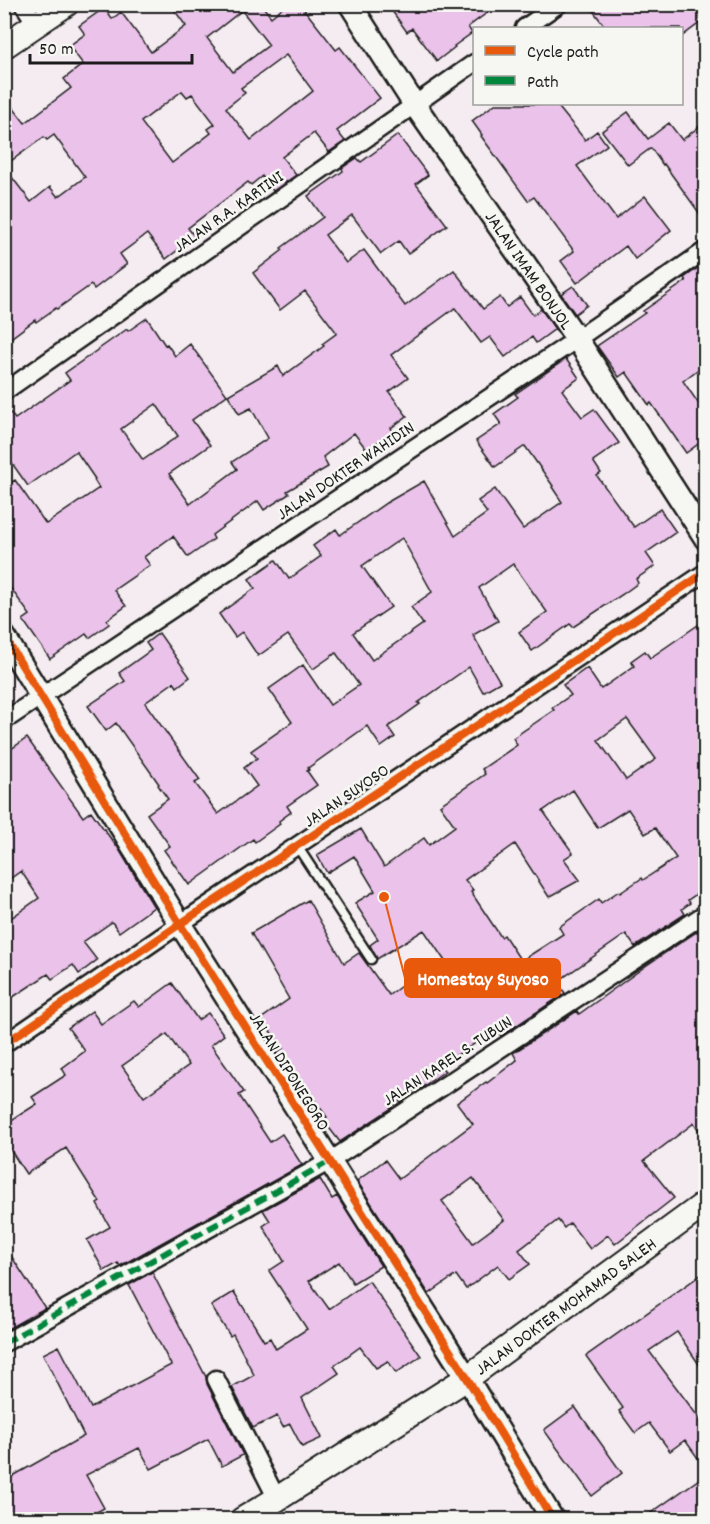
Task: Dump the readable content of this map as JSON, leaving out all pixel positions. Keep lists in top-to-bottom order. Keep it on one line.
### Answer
{"streets":{"main road":["JALAN DOKTER MOHAMAD SALEH"],"street":["JALAN R.A. KARTINI","JALAN IMAM BONJOL","JALAN DOKTER WAHIDIN","JALAN SUYOSO","JALAN KAREL S. TUBUN","JALAN DIPONEGORO"]},"crossings":[["JALAN R.A. KARTINI","JALAN IMAM BONJOL"],["JALAN IMAM BONJOL","JALAN DOKTER WAHIDIN"],["JALAN DOKTER WAHIDIN","JALAN DIPONEGORO"],["JALAN SUYOSO","JALAN DIPONEGORO"],["JALAN KAREL S. TUBUN","JALAN DIPONEGORO"],["JALAN DIPONEGORO","JALAN DOKTER MOHAMAD SALEH"]],"places":["Homestay Suyoso"],"legend":["Cycle path","Path"],"scale_bar":"50 m"}
